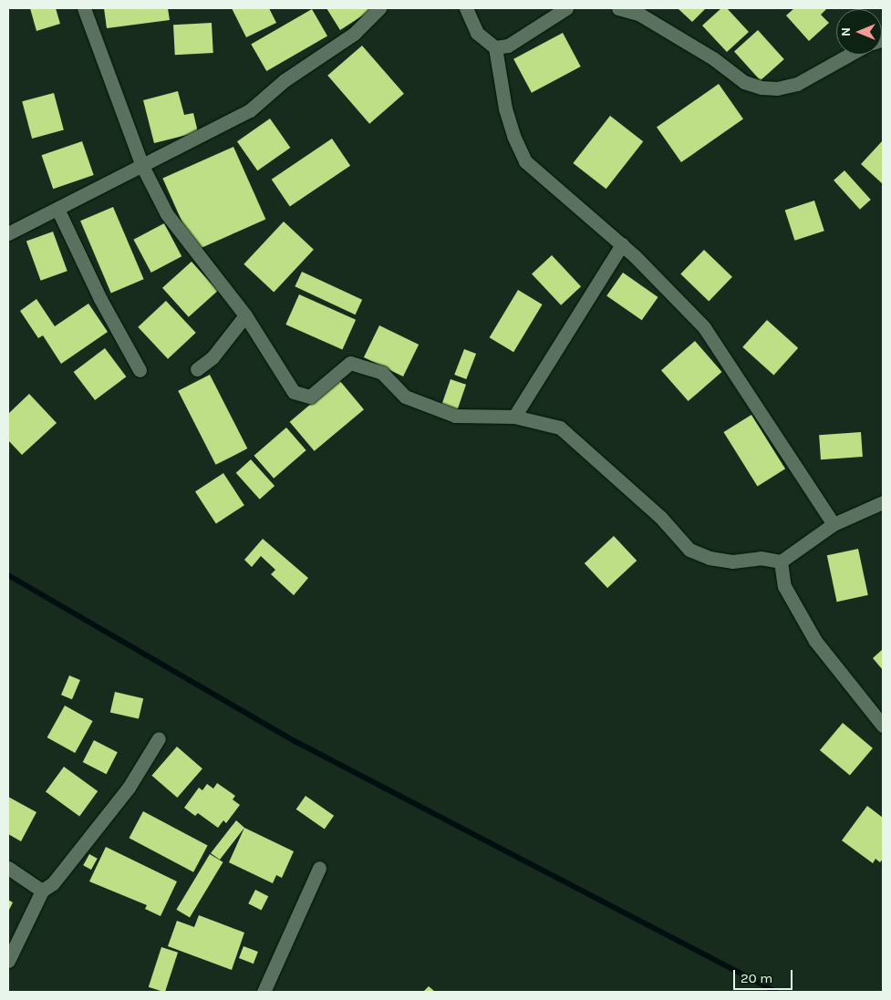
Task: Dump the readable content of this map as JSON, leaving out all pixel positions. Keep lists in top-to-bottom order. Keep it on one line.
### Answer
{"scale_bar":"20 m","north":"left"}
